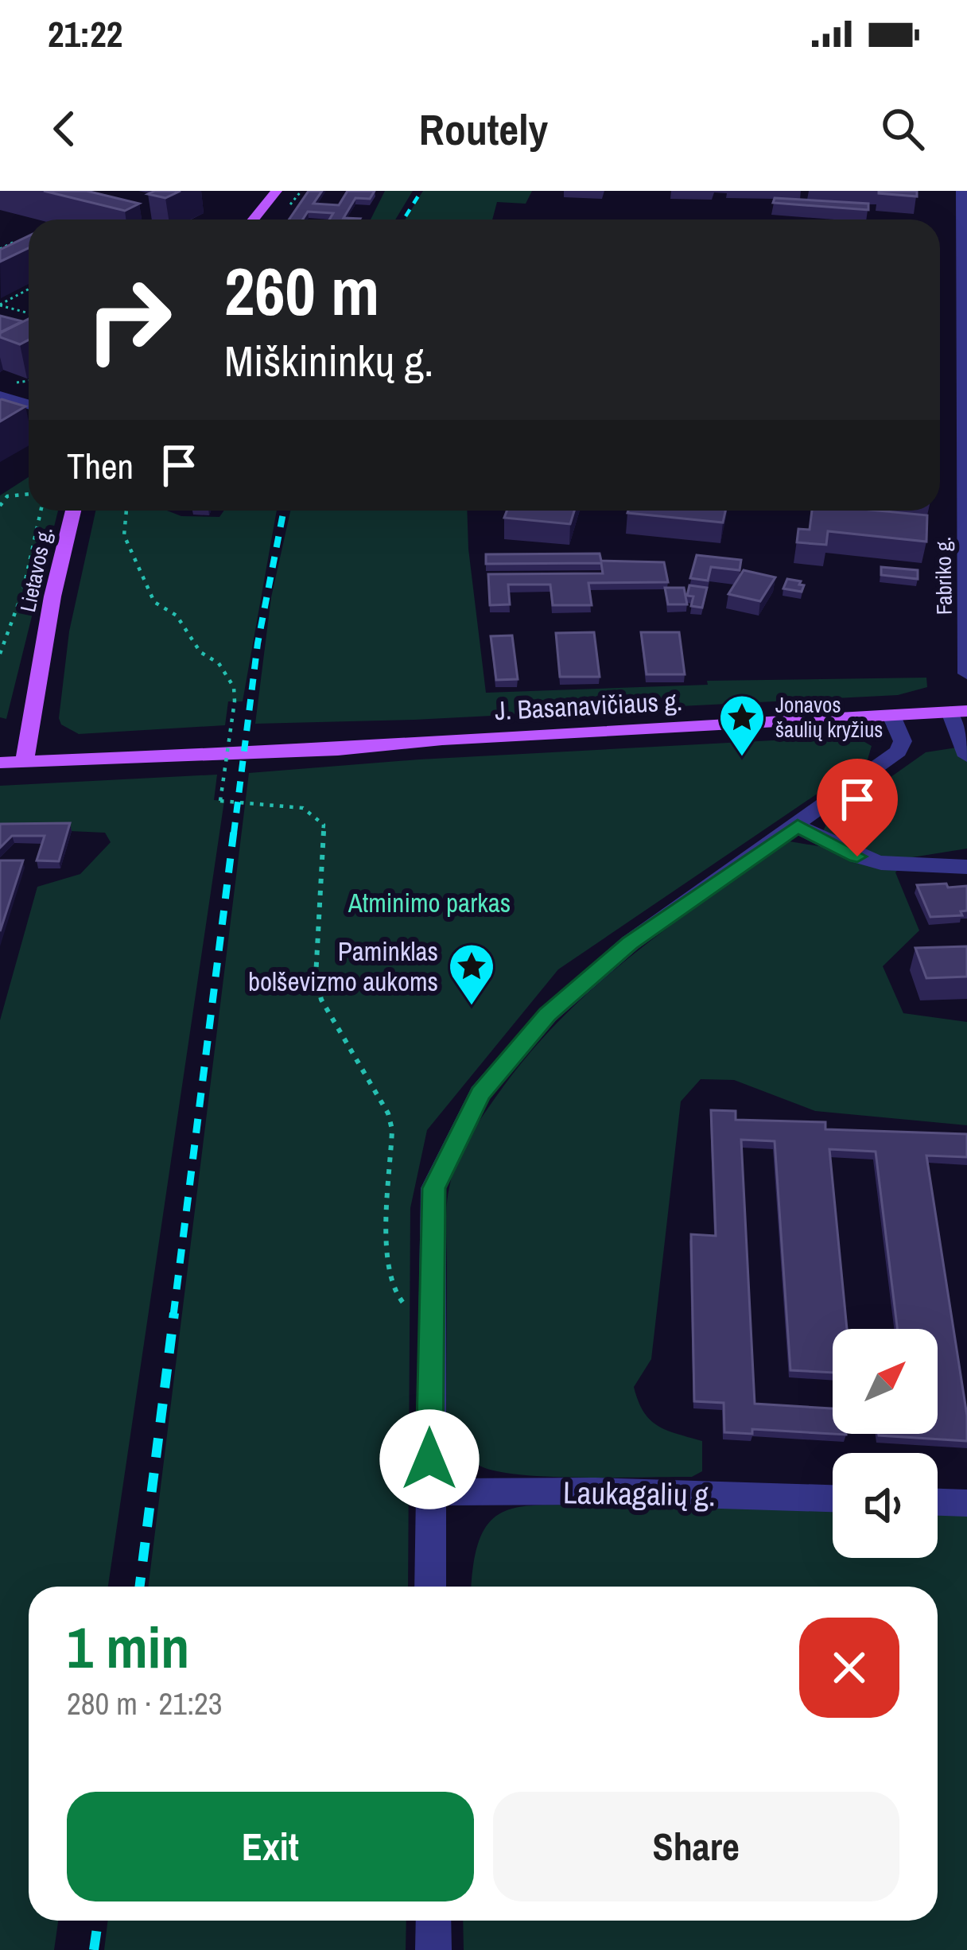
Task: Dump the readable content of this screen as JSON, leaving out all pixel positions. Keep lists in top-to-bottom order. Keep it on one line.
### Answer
{"streets":{"main road":["Lietavos g.","J. Basanavičiaus g."],"street":["Fabriko g.","Laukagalių g."]},"crossings":[["Lietavos g.","J. Basanavičiaus g."]],"parks":["Atminimo parkas"],"places":{"place":["Jonavos šaulių kryžius","Paminklas bolševizmo aukoms"]},"north":"top right","page":{"status":"21:22","header":"Routely","turn":["260 m","Miškininkų g."],"then":"Then","heading":["1 min","280 m · 21:23"],"buttons":["Exit","Share"]}}
